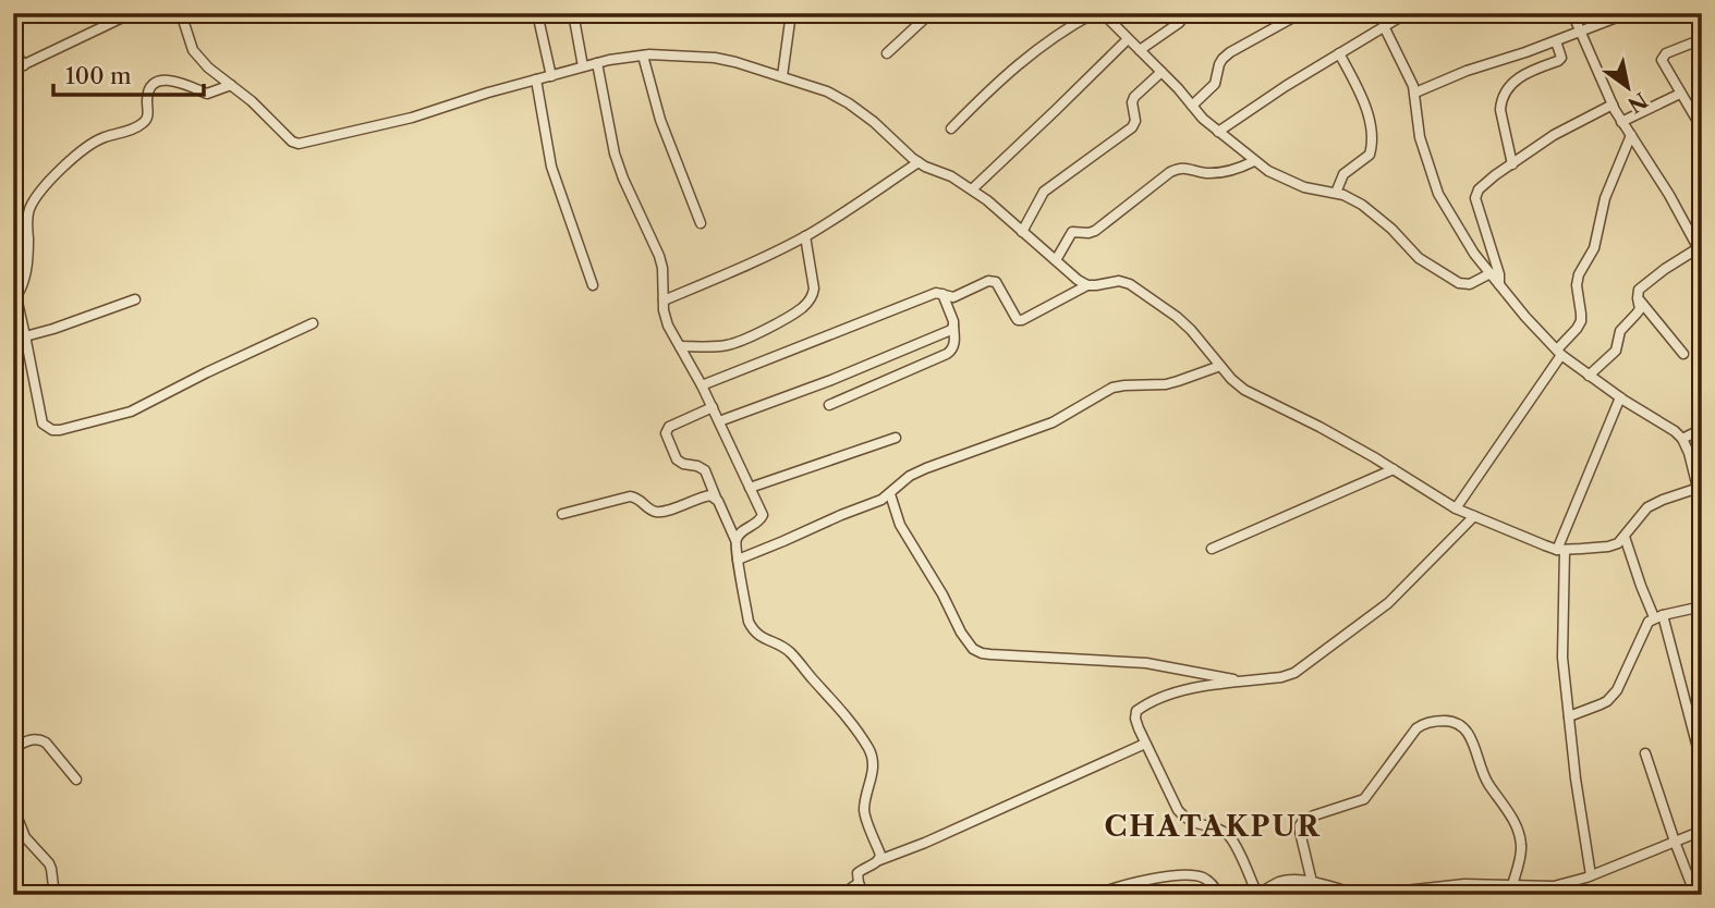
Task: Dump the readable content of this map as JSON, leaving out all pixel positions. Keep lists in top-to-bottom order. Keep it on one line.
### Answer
{"districts":["CHATAKPUR"],"scale_bar":"100 m","north":"bottom right"}
